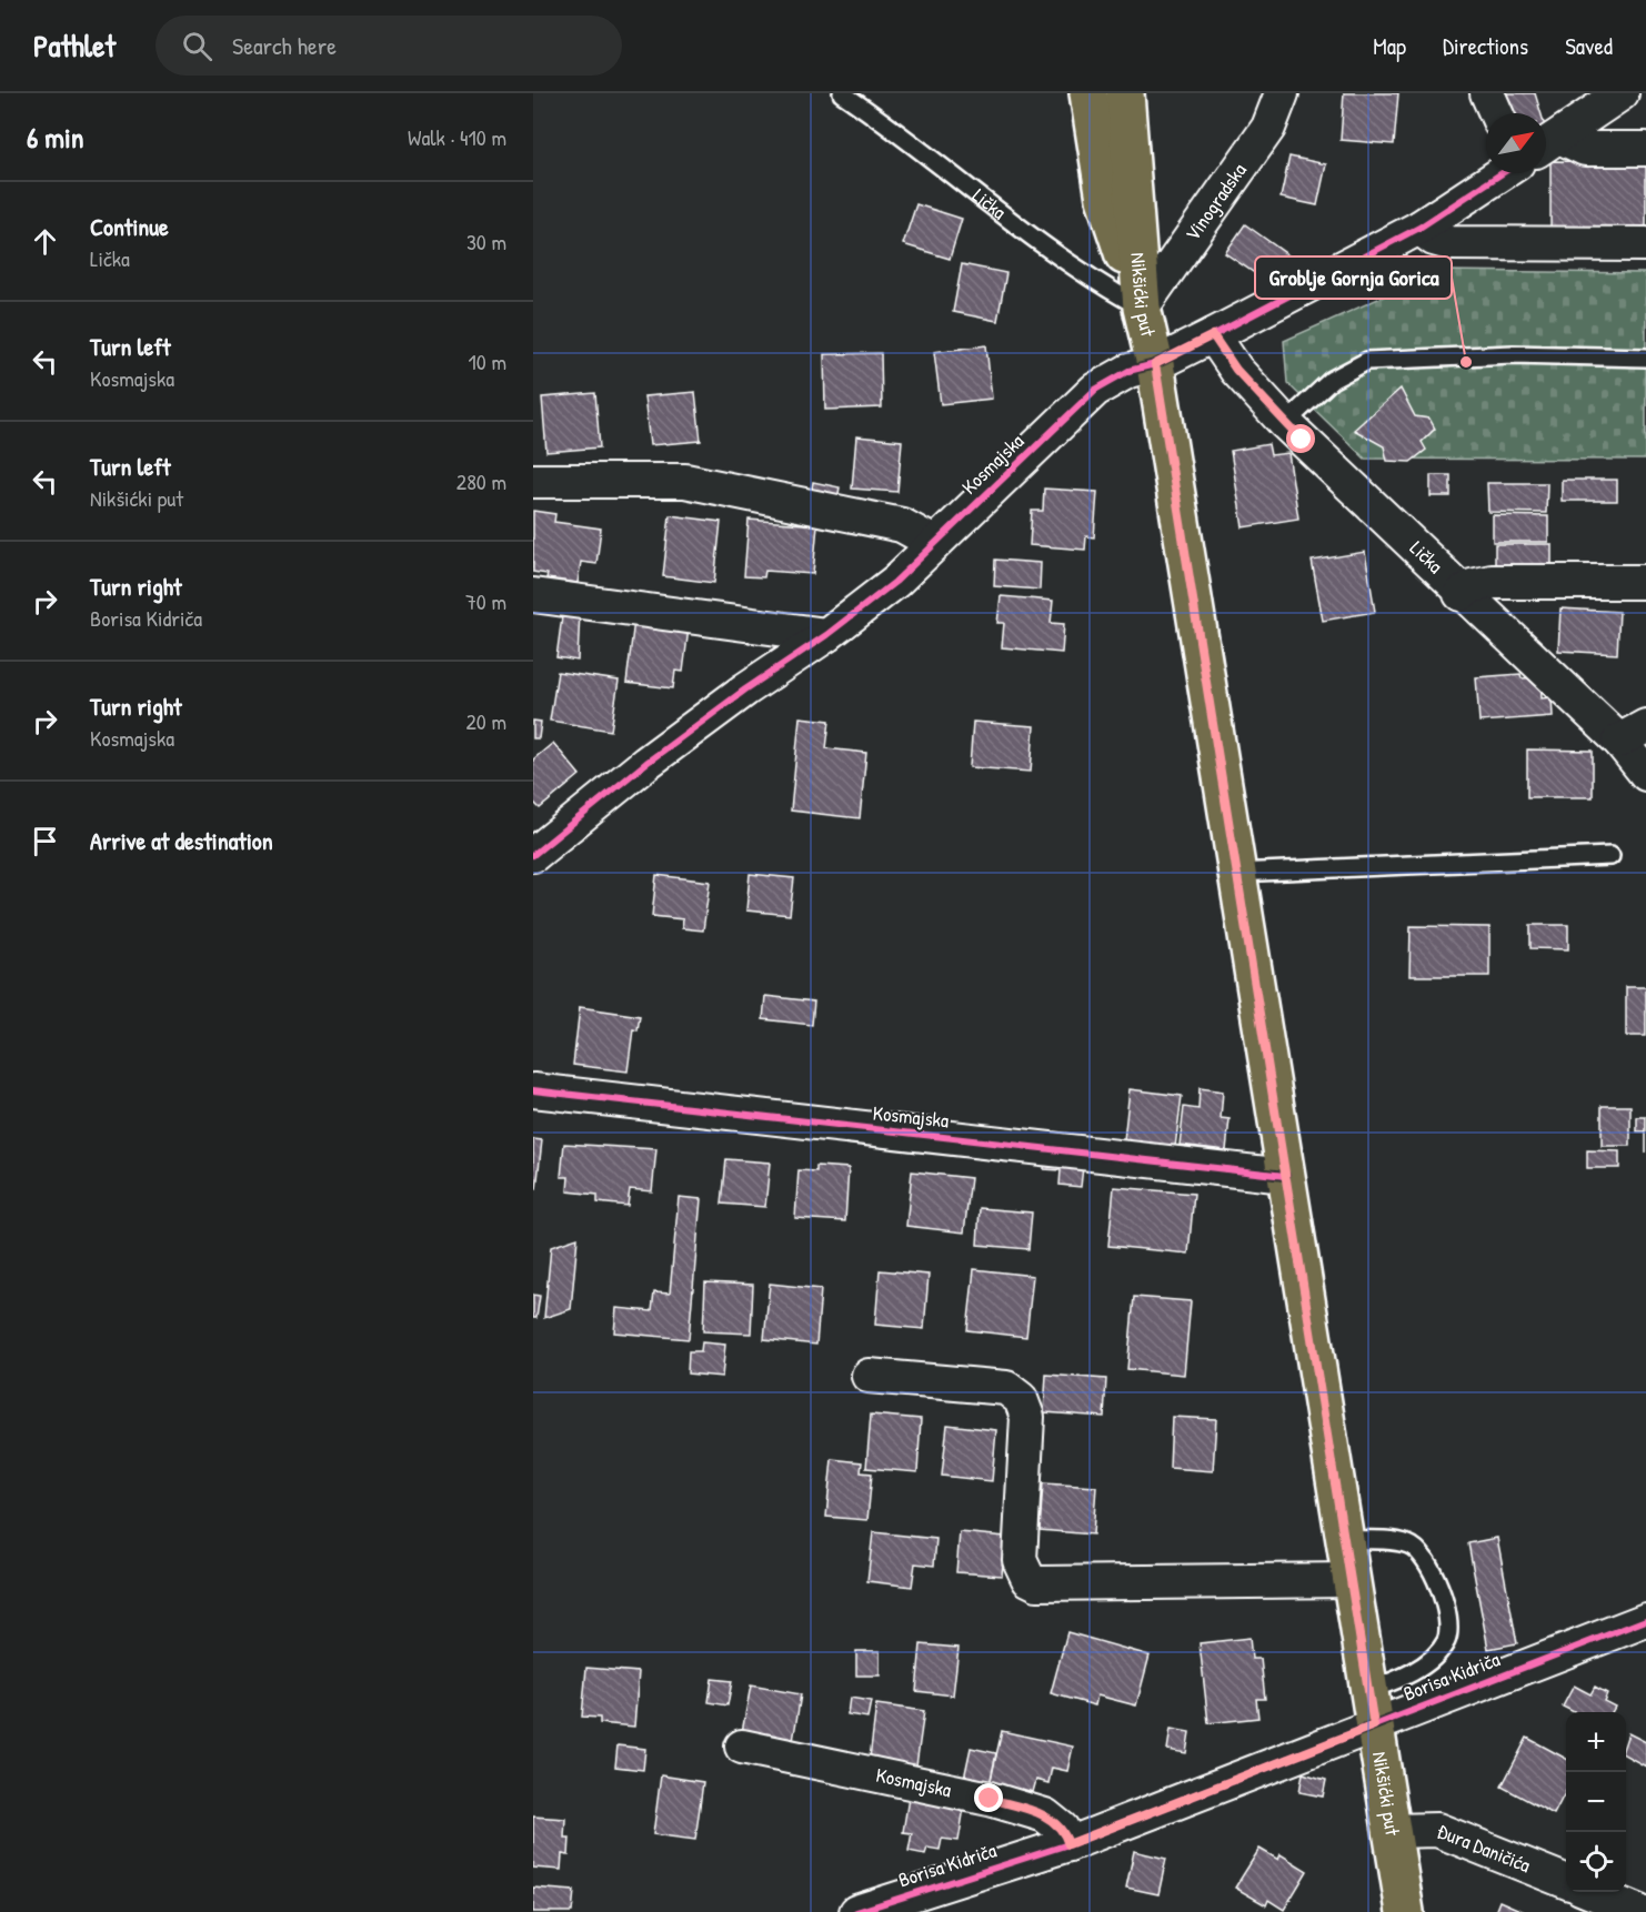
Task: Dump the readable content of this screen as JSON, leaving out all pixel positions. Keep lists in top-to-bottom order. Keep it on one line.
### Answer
{"streets":{"main road":["Nikšićki put"],"street":["Lička","Vinogradska","Kosmajska","Borisa Kidriča","Đura Daničića"]},"crossings":[["Lička","Vinogradska"],["Lička","Nikšićki put"],["Lička","Kosmajska"],["Vinogradska","Nikšićki put"],["Nikšićki put","Kosmajska"],["Nikšićki put","Borisa Kidriča"],["Nikšićki put","Đura Daničića"],["Kosmajska","Borisa Kidriča"]],"places":["Groblje Gornja Gorica"],"north":"top right","page":{"header":"Pathlet","search":"Search here","nav":["Map","Directions","Saved"],"heading":["6 min","Walk · 410 m"],"list":[["Continue","Lička","30 m"],["Turn left","Kosmajska","10 m"],["Turn left","Nikšićki put","280 m"],["Turn right","Borisa Kidriča","70 m"],["Turn right","Kosmajska","20 m"],"Arrive at destination"],"map_buttons":["+","−"]}}
